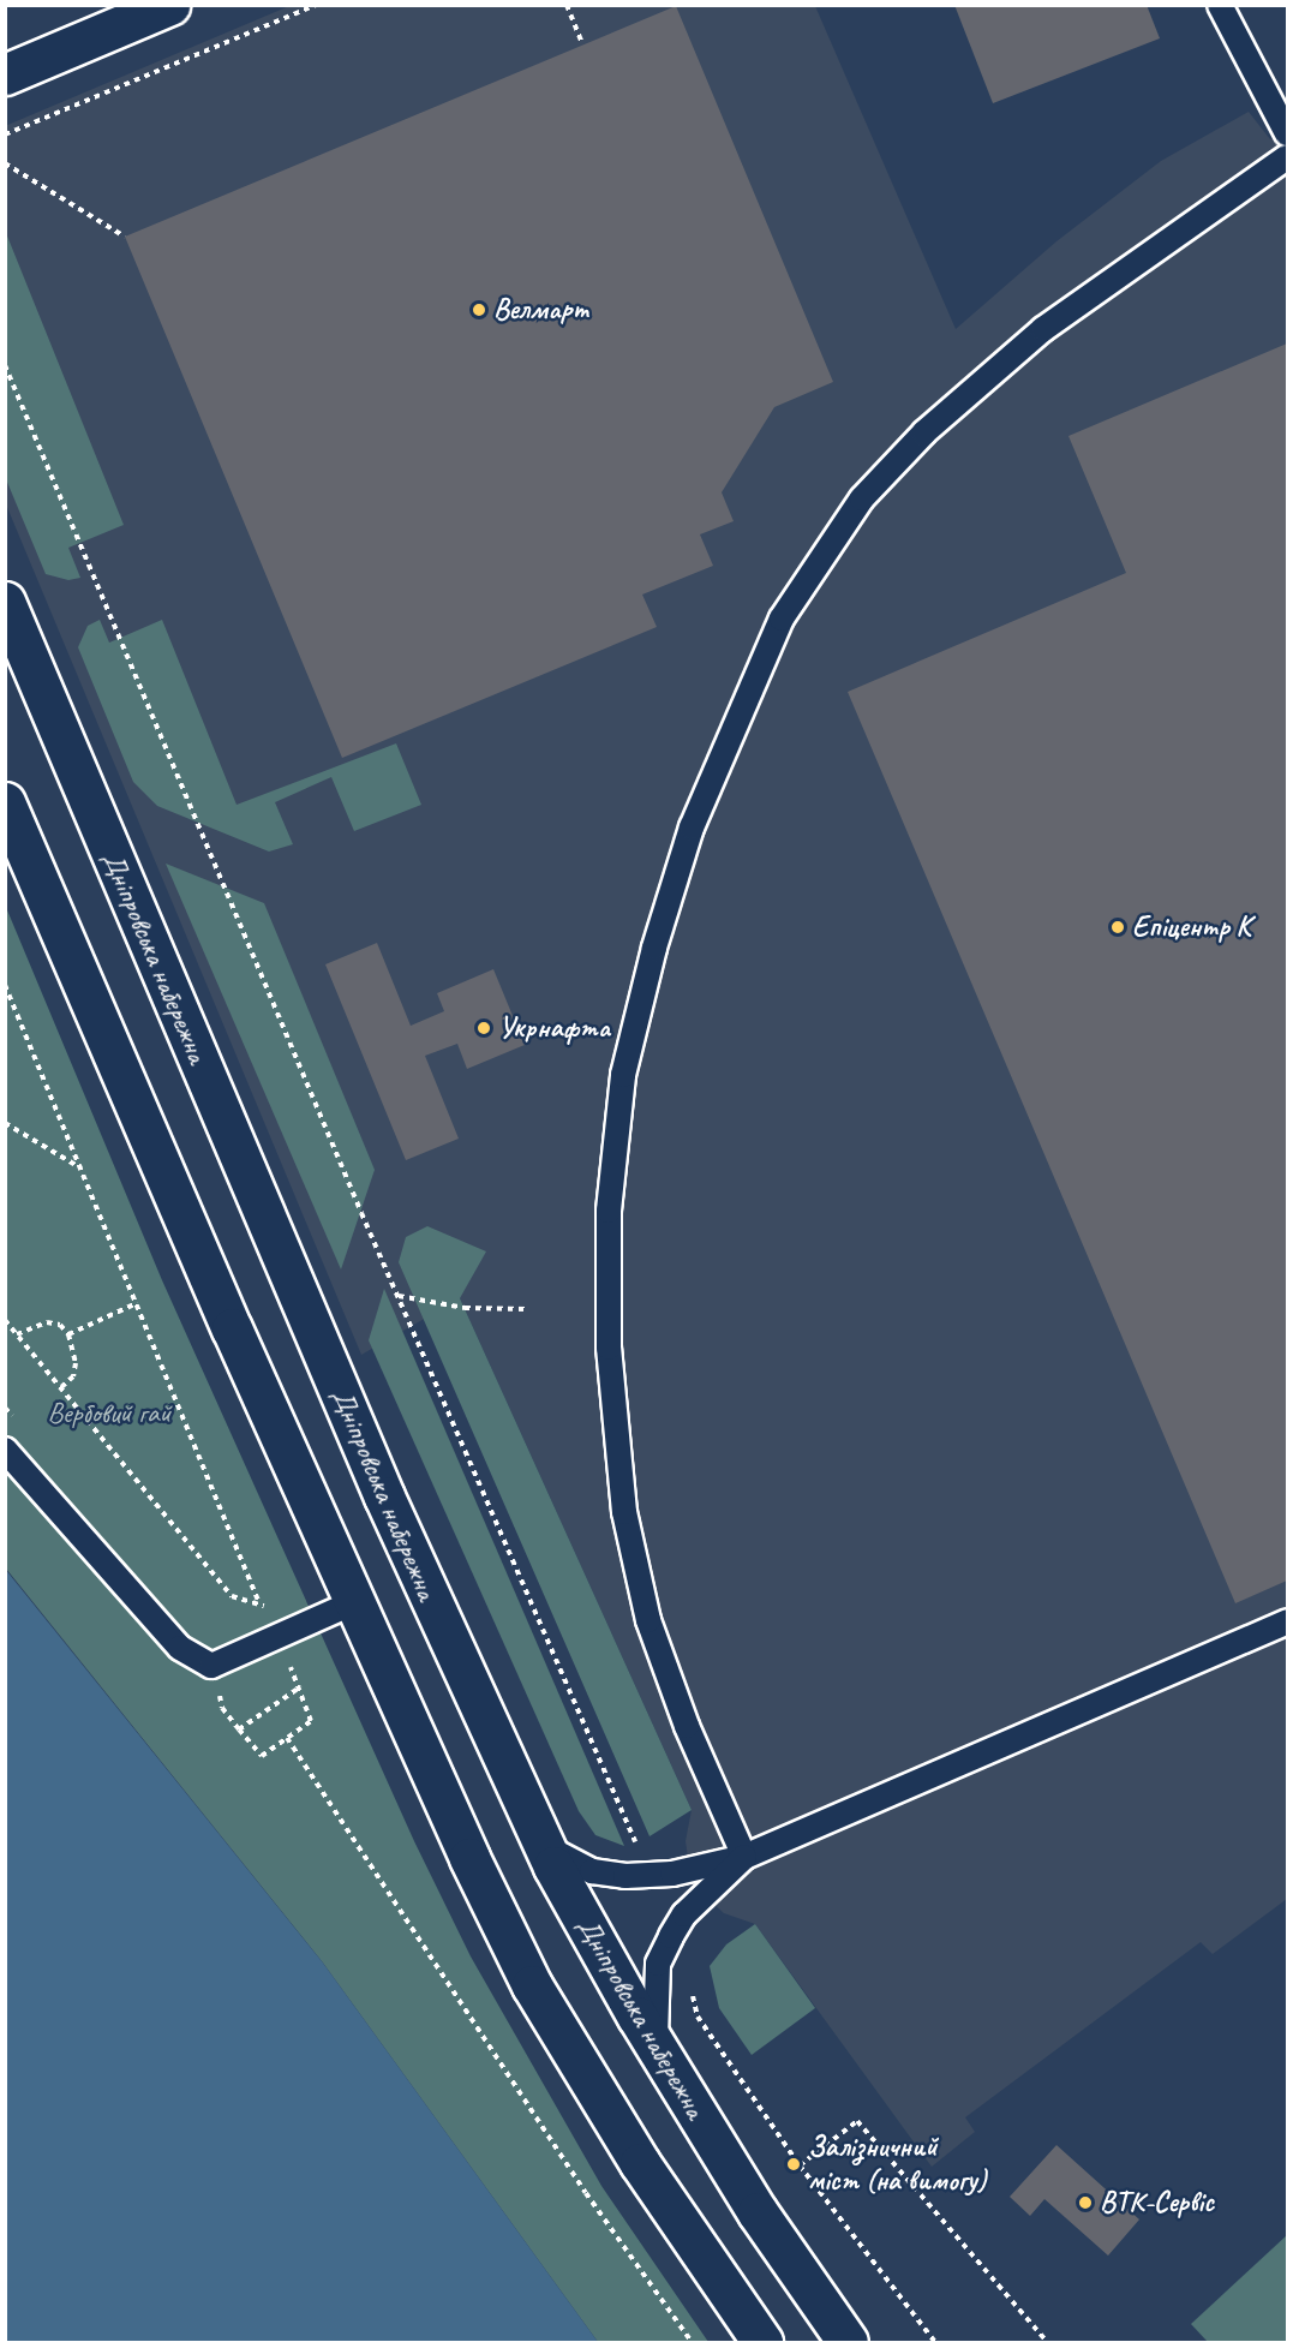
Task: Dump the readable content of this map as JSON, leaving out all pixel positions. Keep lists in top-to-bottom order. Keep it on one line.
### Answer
{"streets":{"main road":["Дніпровська набережна"]},"parks":["Вербовий гай"],"places":["Велмарт","Епіцентр К","Укрнафта","Залізничний міст (на вимогу)","ВТК-Сервіс"]}
